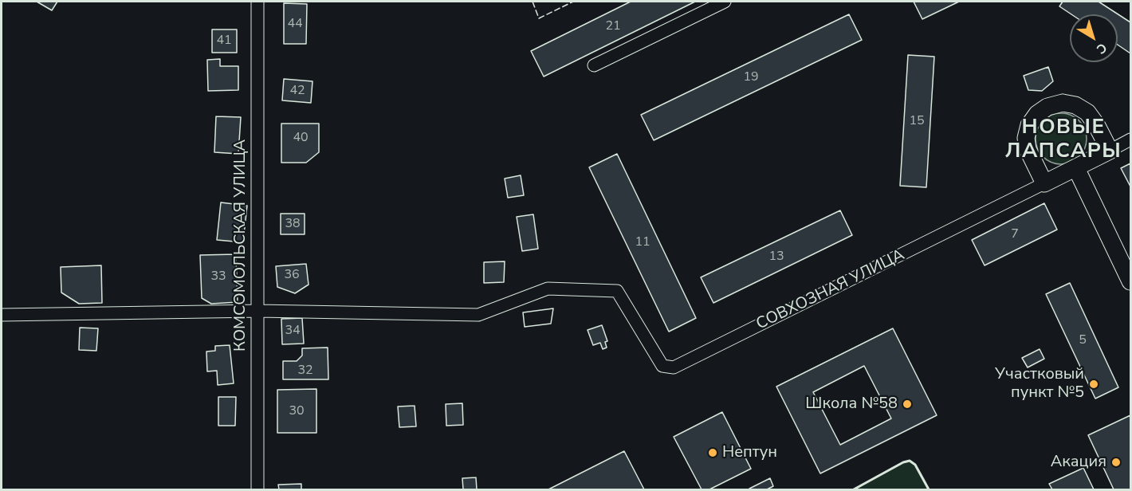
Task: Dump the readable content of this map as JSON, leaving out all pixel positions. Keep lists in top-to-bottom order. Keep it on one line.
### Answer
{"streets":{"street":["КОМСОМОЛЬСКАЯ УЛИЦА","СОВХОЗНАЯ УЛИЦА"]},"crossings":[["КОМСОМОЛЬСКАЯ УЛИЦА","СОВХОЗНАЯ УЛИЦА"]],"districts":["НОВЫЕ ЛАПСАРЫ"],"places":["Участковый пункт №5","Школа №58","Нептун","Акация"],"house_numbers":["44","21","41","19","42","15","40","38","7","11","13","36","33","34","5","32","30"],"north":"bottom right"}
